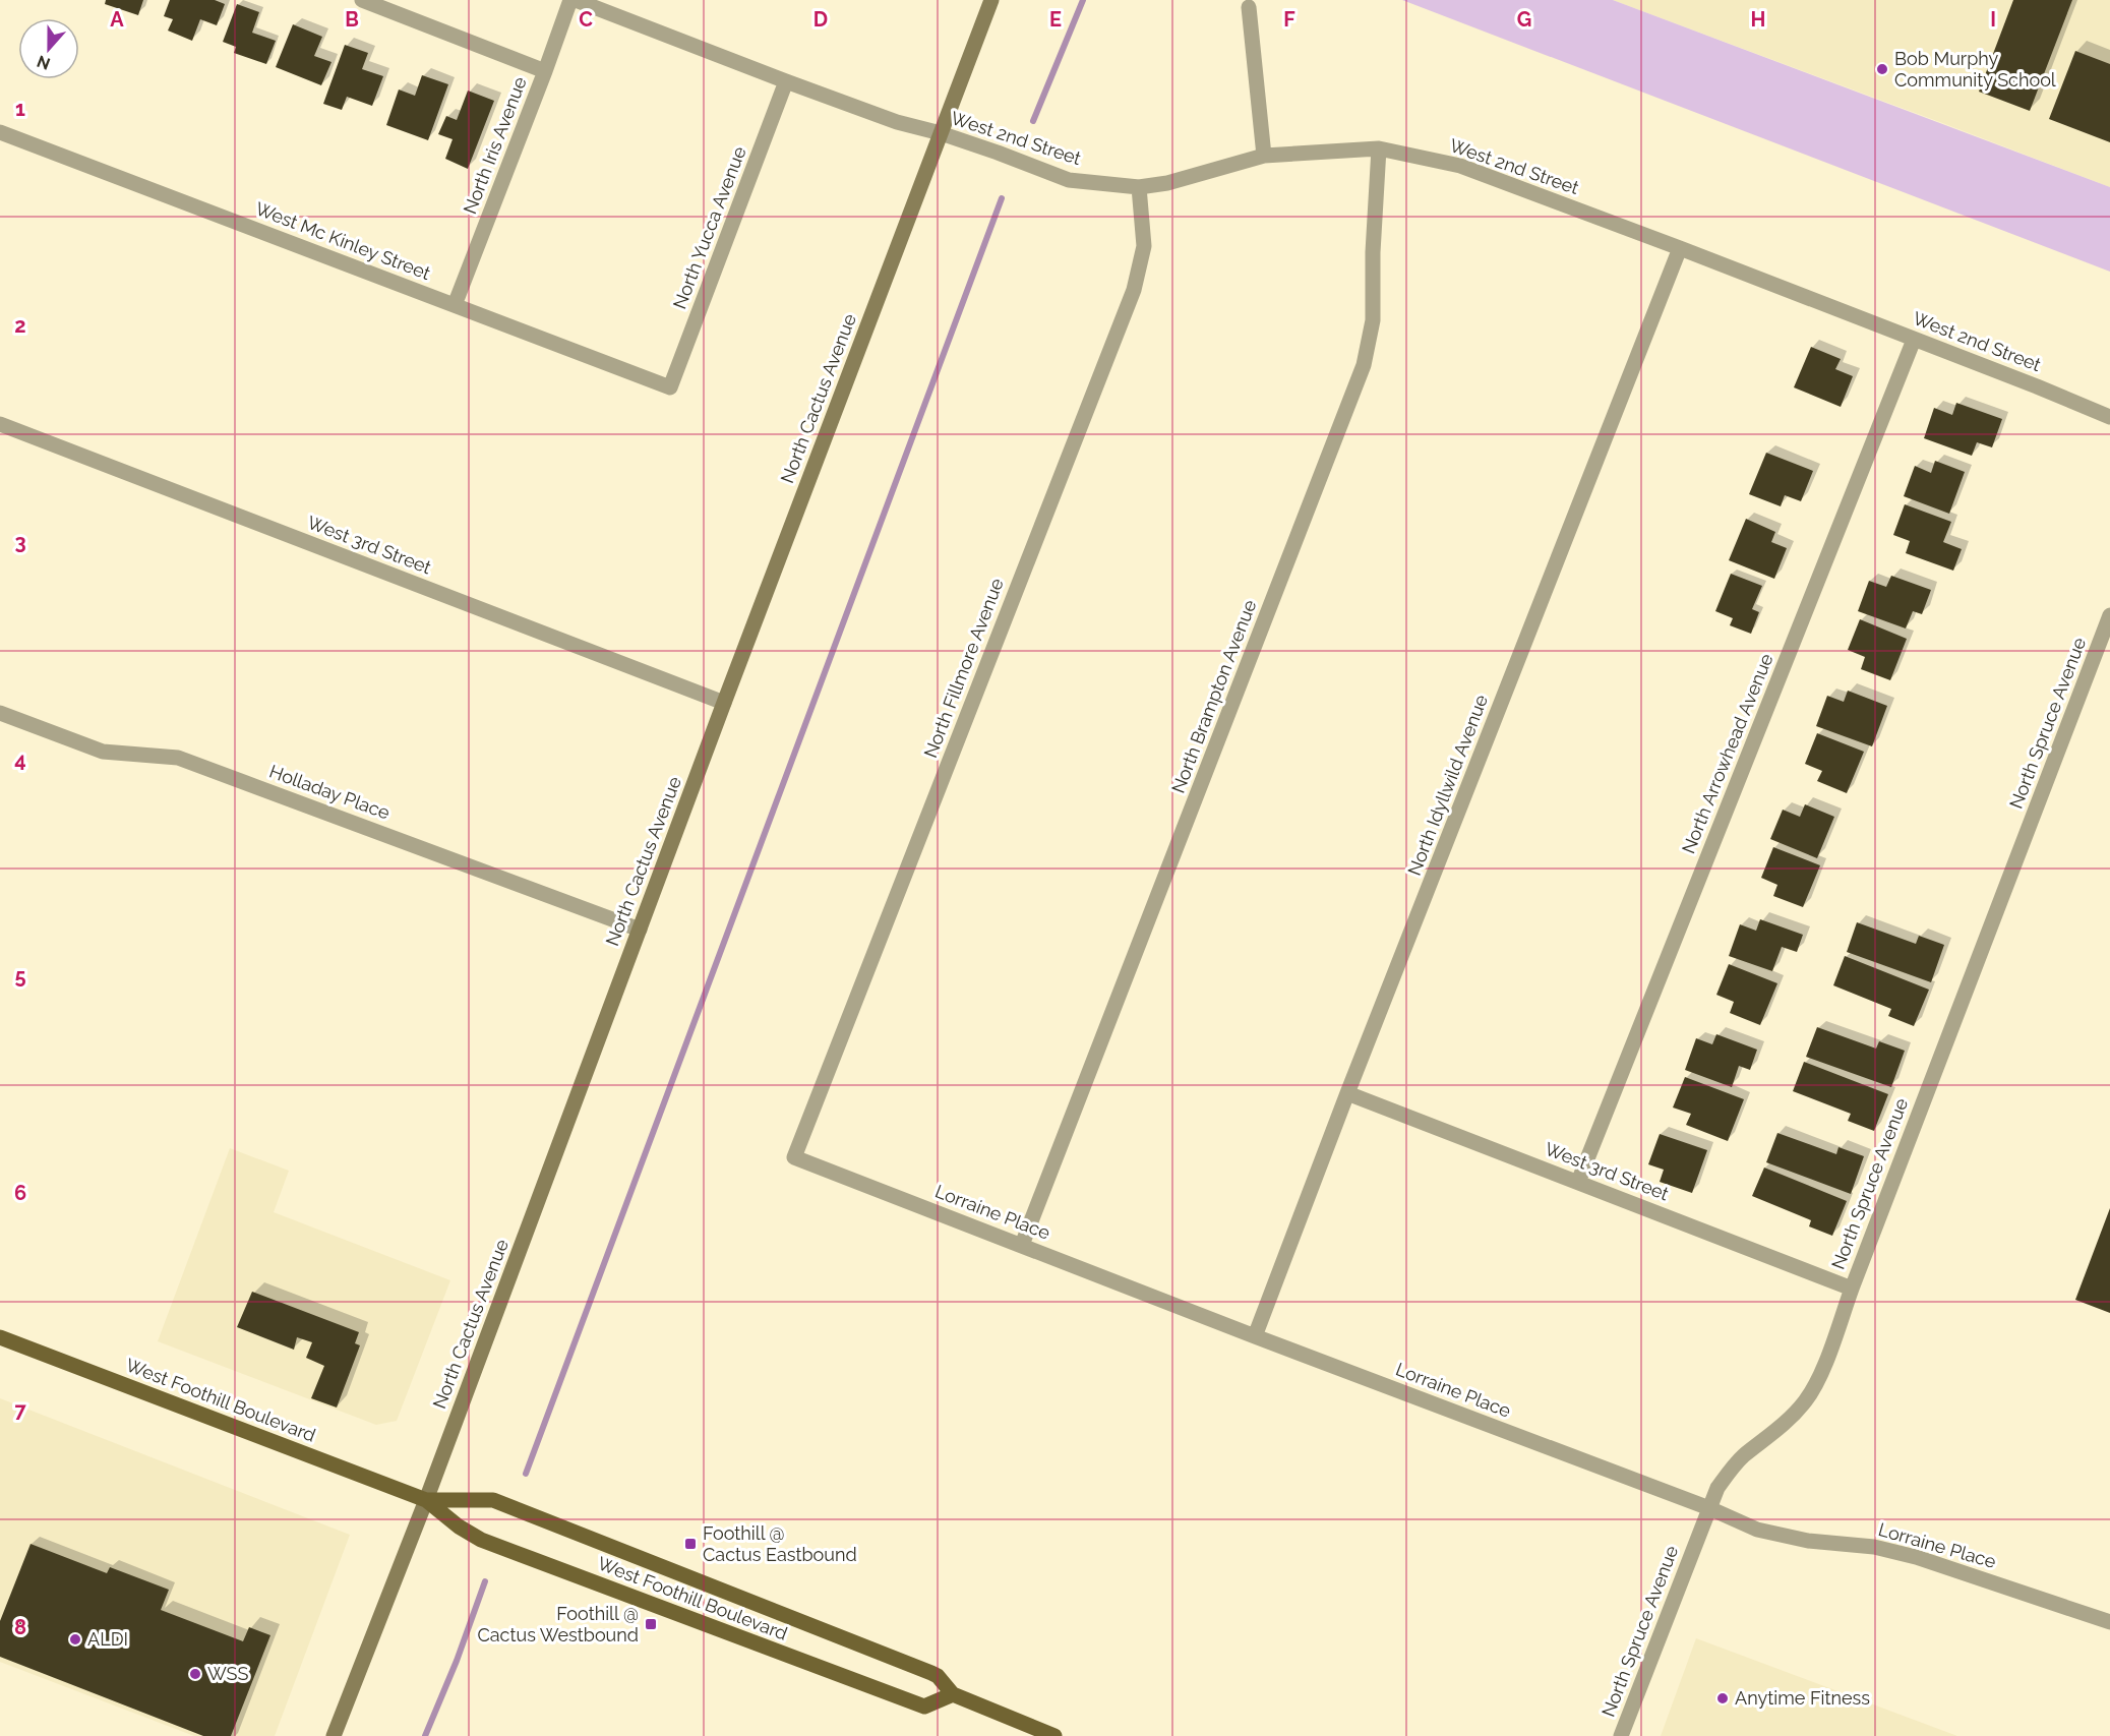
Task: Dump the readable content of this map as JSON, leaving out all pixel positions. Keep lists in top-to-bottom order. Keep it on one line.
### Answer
{"streets":{"main road":["North Cactus Avenue","West Foothill Boulevard"],"street":["West 2nd Street","North Iris Avenue","North Yucca Avenue","West Mc Kinley Street","West 3rd Street","North Fillmore Avenue","North Brampton Avenue","North Spruce Avenue","North Arrowhead Avenue","North Idyllwild Avenue","Holladay Place","Lorraine Place"]},"crossings":[["West 2nd Street","North Yucca Avenue"],["West 2nd Street","North Cactus Avenue"],["West 2nd Street","North Fillmore Avenue"],["West 2nd Street","North Brampton Avenue"],["West 2nd Street","North Arrowhead Avenue"],["West 2nd Street","North Idyllwild Avenue"],["North Iris Avenue","West Mc Kinley Street"],["North Yucca Avenue","West Mc Kinley Street"],["North Cactus Avenue","West 3rd Street"],["North Cactus Avenue","Holladay Place"],["North Cactus Avenue","West Foothill Boulevard"],["West 3rd Street","North Spruce Avenue"],["West 3rd Street","North Arrowhead Avenue"],["West 3rd Street","North Idyllwild Avenue"],["North Fillmore Avenue","Lorraine Place"],["North Brampton Avenue","Lorraine Place"],["North Spruce Avenue","Lorraine Place"],["North Idyllwild Avenue","Lorraine Place"]],"places":{"other":["Bob Murphy Community School","ALDI","WSS","Anytime Fitness"],"transit":["Foothill @ Cactus Eastbound","Foothill @ Cactus Westbound"]},"north":"bottom","grid":{"columns":["A","B","C","D","E","F","G","H","I"],"rows":["1","2","3","4","5","6","7","8"]}}
